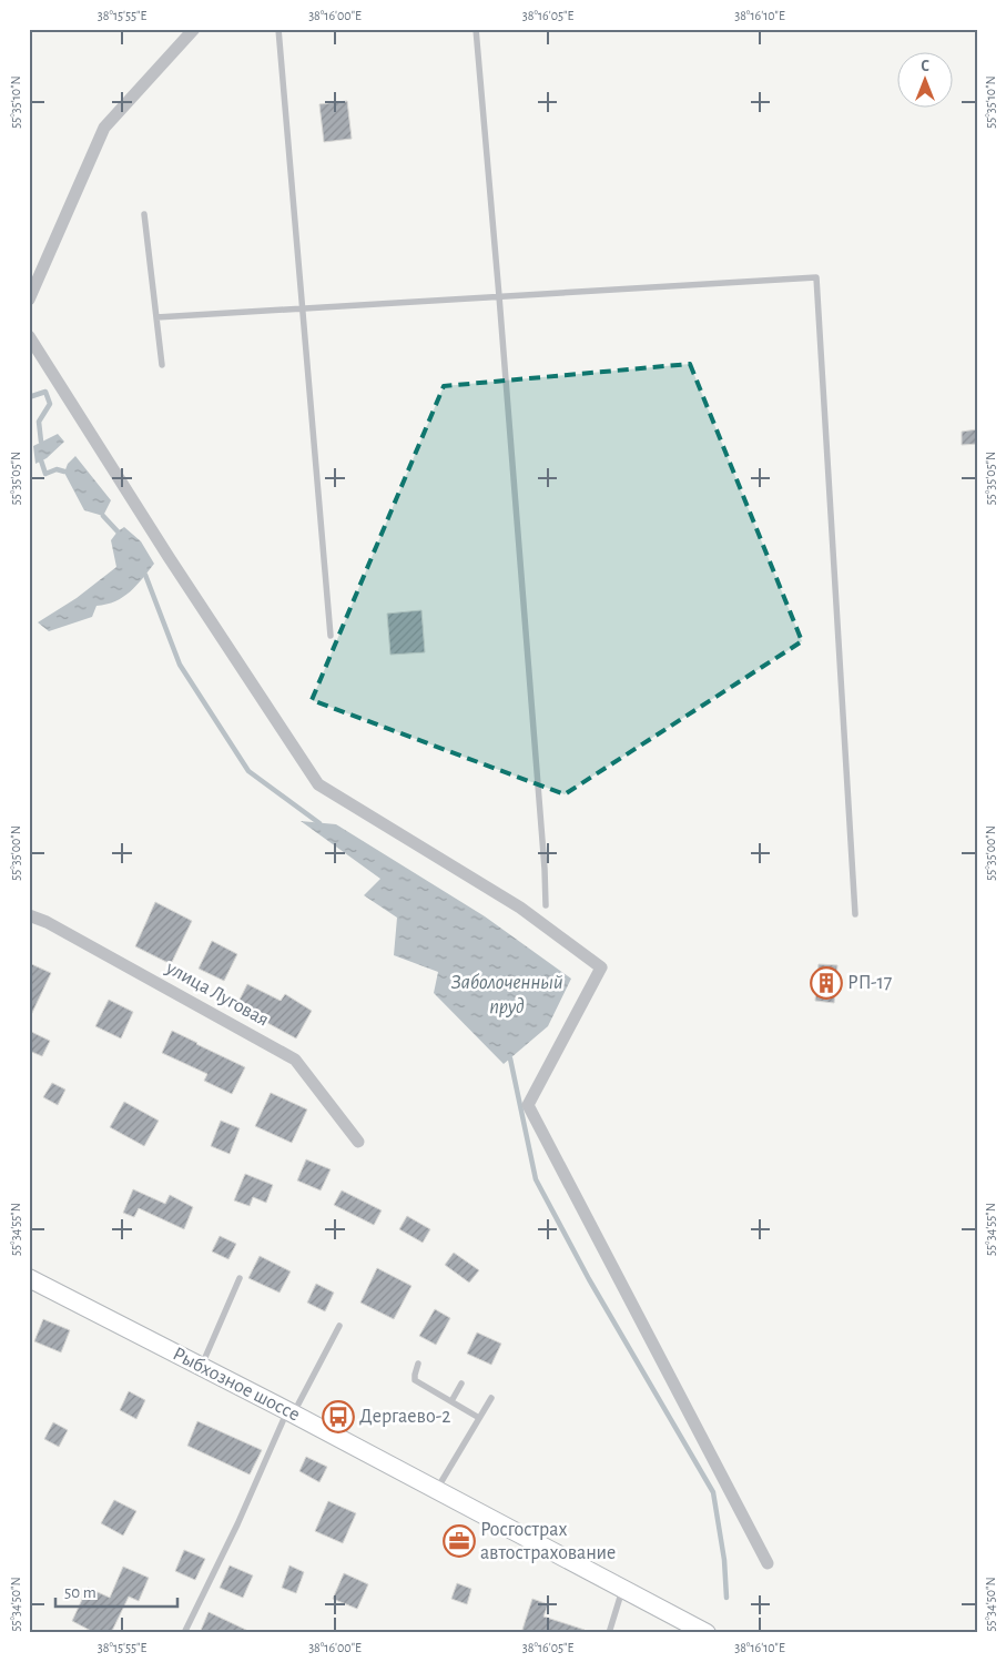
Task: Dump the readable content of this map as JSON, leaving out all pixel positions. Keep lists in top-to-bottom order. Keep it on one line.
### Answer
{"streets":{"main road":["Рыбхозное шоссе"],"street":["улица Луговая"]},"water":["Заболоченный пруд"],"places":{"building":["РП-17"],"bus stop":["Дергаево-2"],"office":["Росгострах автострахование"]},"scale_bar":"50 m","north":"top","coordinates":["38°15'55\"E","38°16'00\"E","38°16'05\"E","38°16'10\"E","55°35'10\"N","55°35'05\"N","55°35'00\"N","55°34'55\"N","55°34'50\"N"]}
